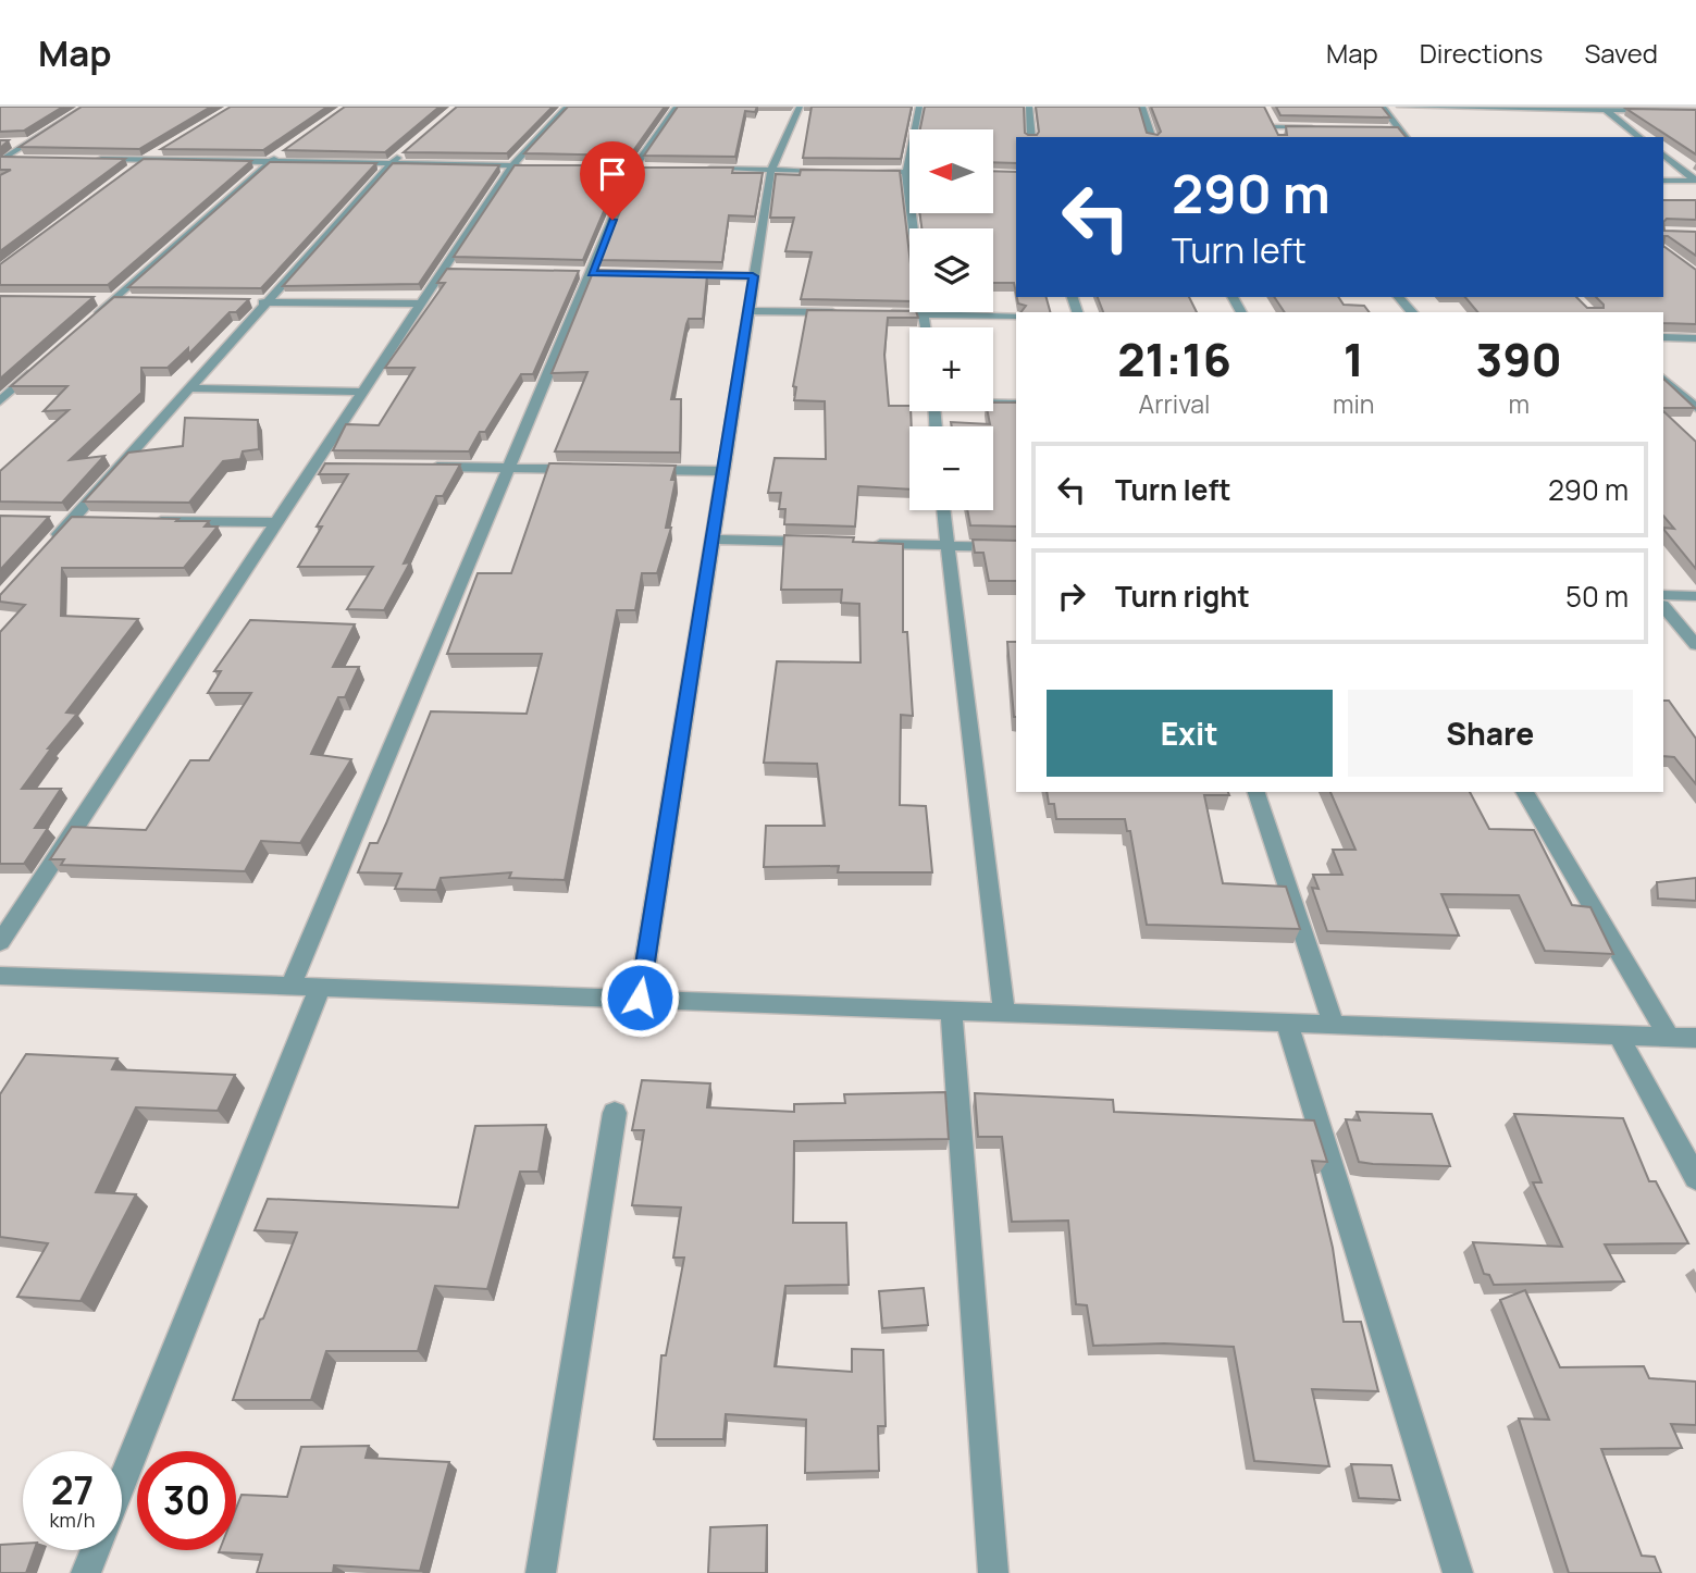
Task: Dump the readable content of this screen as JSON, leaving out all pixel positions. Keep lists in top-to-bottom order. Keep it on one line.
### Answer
{"north":"left","page":{"header":"Map","nav":["Map","Directions","Saved"],"map_buttons":["+","−"],"turn":["290 m","Turn left"],"eta":["21:16","Arrival","1","min","390","m"],"list":[{"name":"Turn left","value":"290 m"},{"name":"Turn right","value":"50 m"}],"buttons":["Exit","Share"],"speed":"27 km/h","limit":"30"}}
